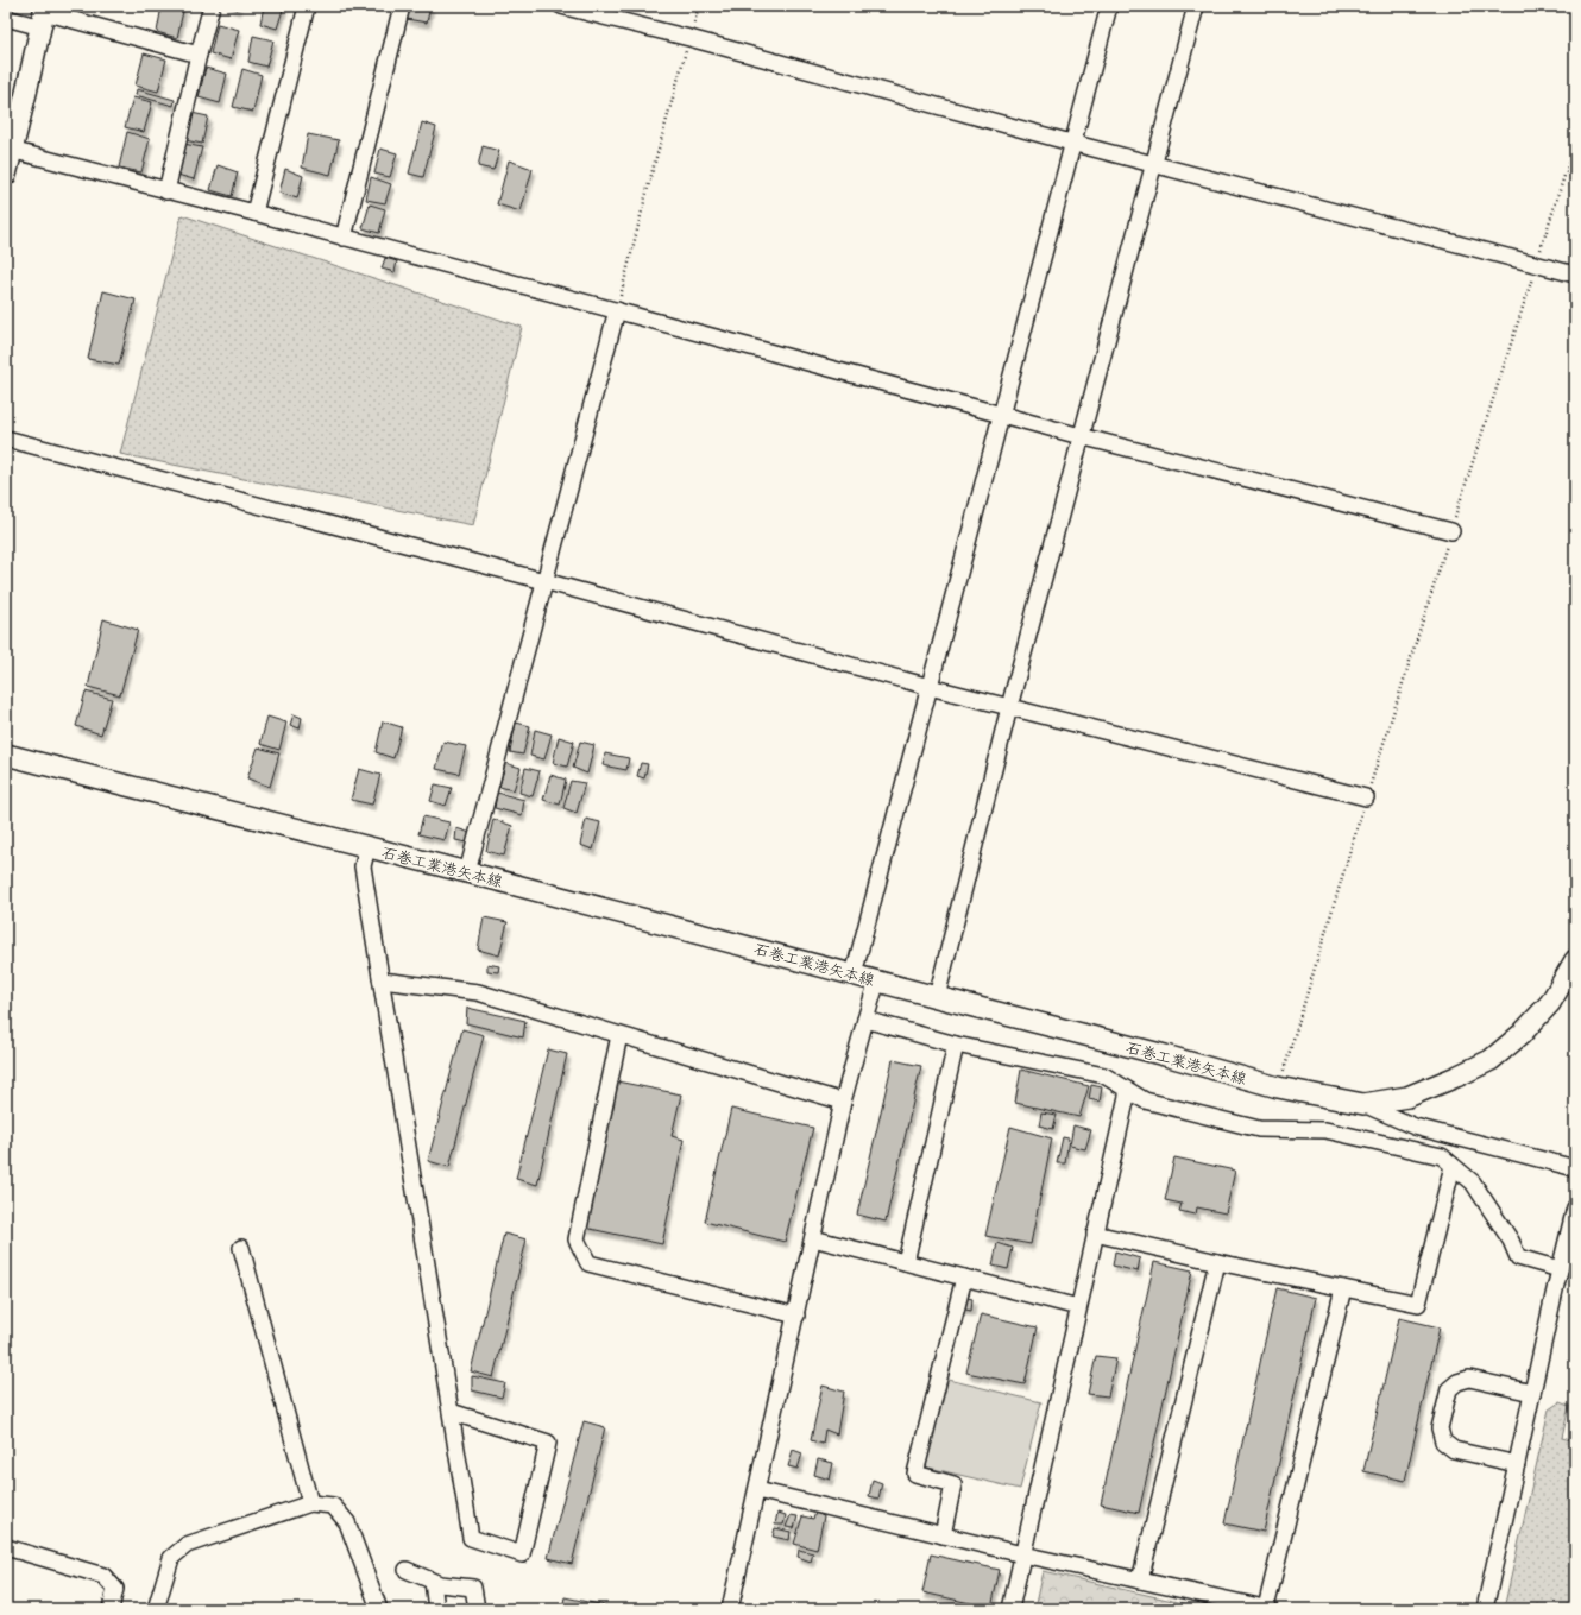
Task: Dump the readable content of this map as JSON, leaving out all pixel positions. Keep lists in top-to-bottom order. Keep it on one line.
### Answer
{"streets":{"main road":["石巻工業港矢本線"]}}
